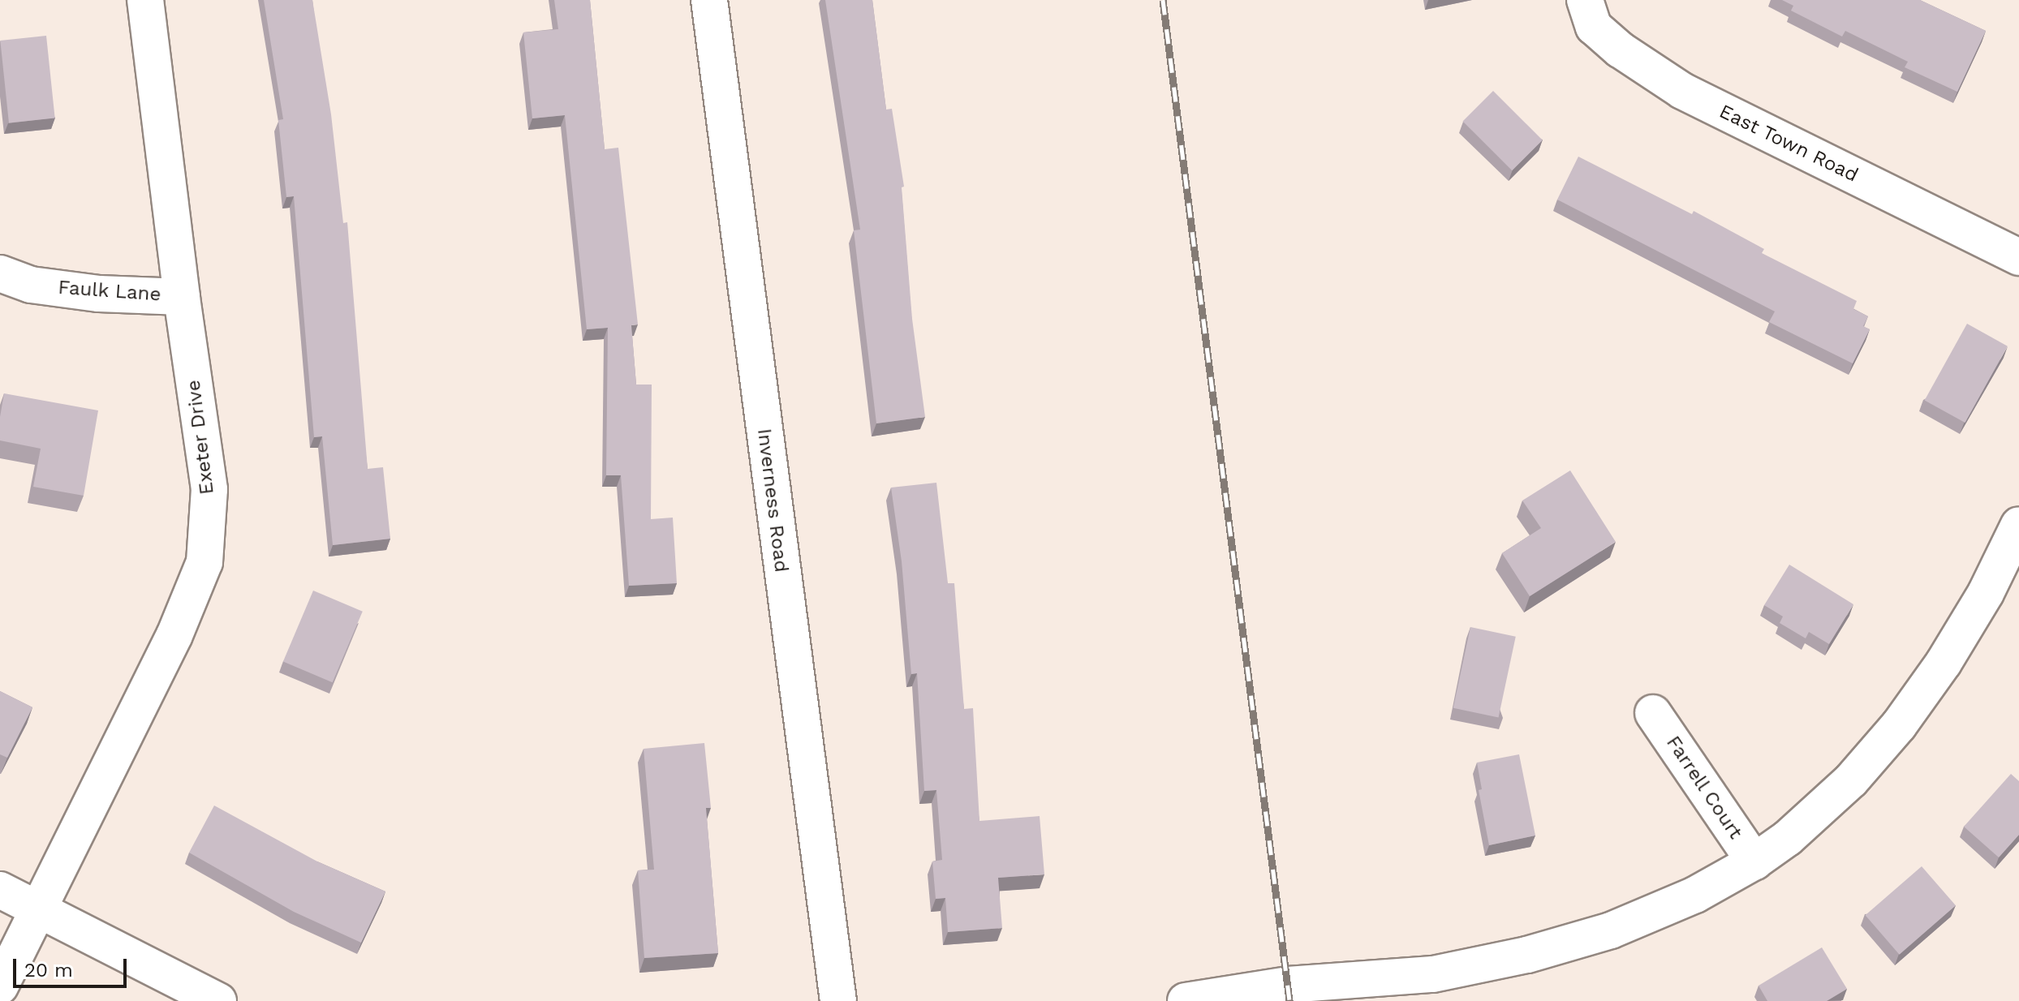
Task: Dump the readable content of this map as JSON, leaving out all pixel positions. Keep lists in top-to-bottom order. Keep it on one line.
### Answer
{"streets":{"street":["East Town Road","Faulk Lane","Exeter Drive","Inverness Road","Farrell Court"]},"crossings":[["Faulk Lane","Exeter Drive"]],"scale_bar":"20 m"}
